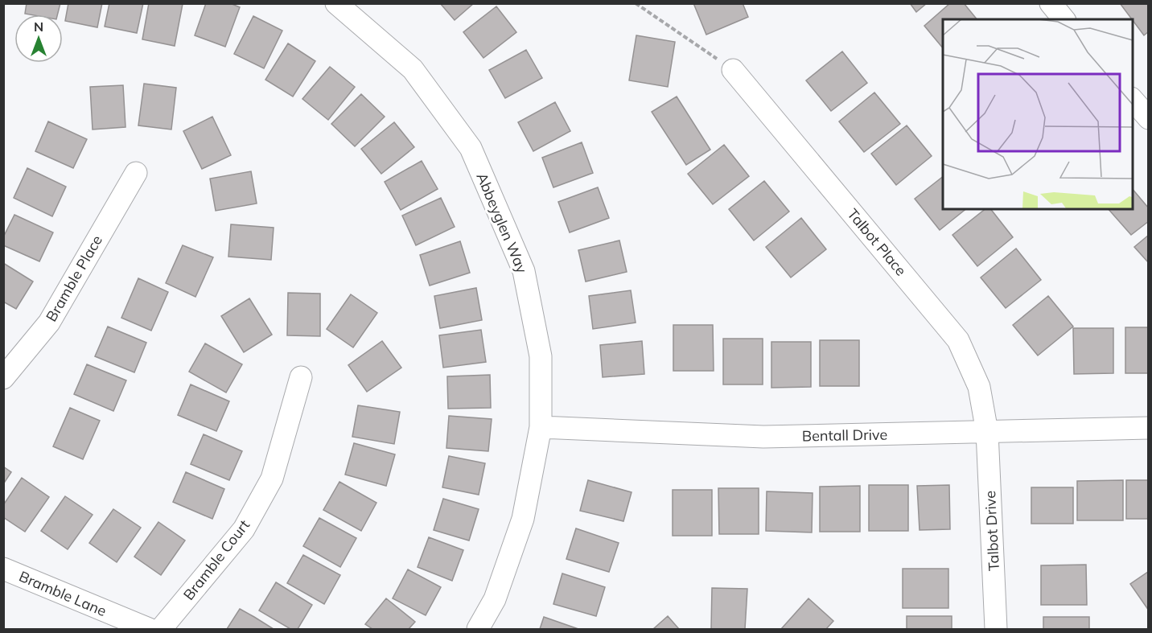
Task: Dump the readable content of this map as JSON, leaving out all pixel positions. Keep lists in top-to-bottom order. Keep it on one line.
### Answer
{"streets":{"street":["Abbeyglen Way","Talbot Place","Bramble Place","Bentall Drive","Talbot Drive","Bramble Court","Bramble Lane"]},"crossings":[["Abbeyglen Way","Bentall Drive"],["Talbot Place","Bentall Drive"],["Talbot Place","Talbot Drive"],["Bentall Drive","Talbot Drive"]],"north":"top"}
